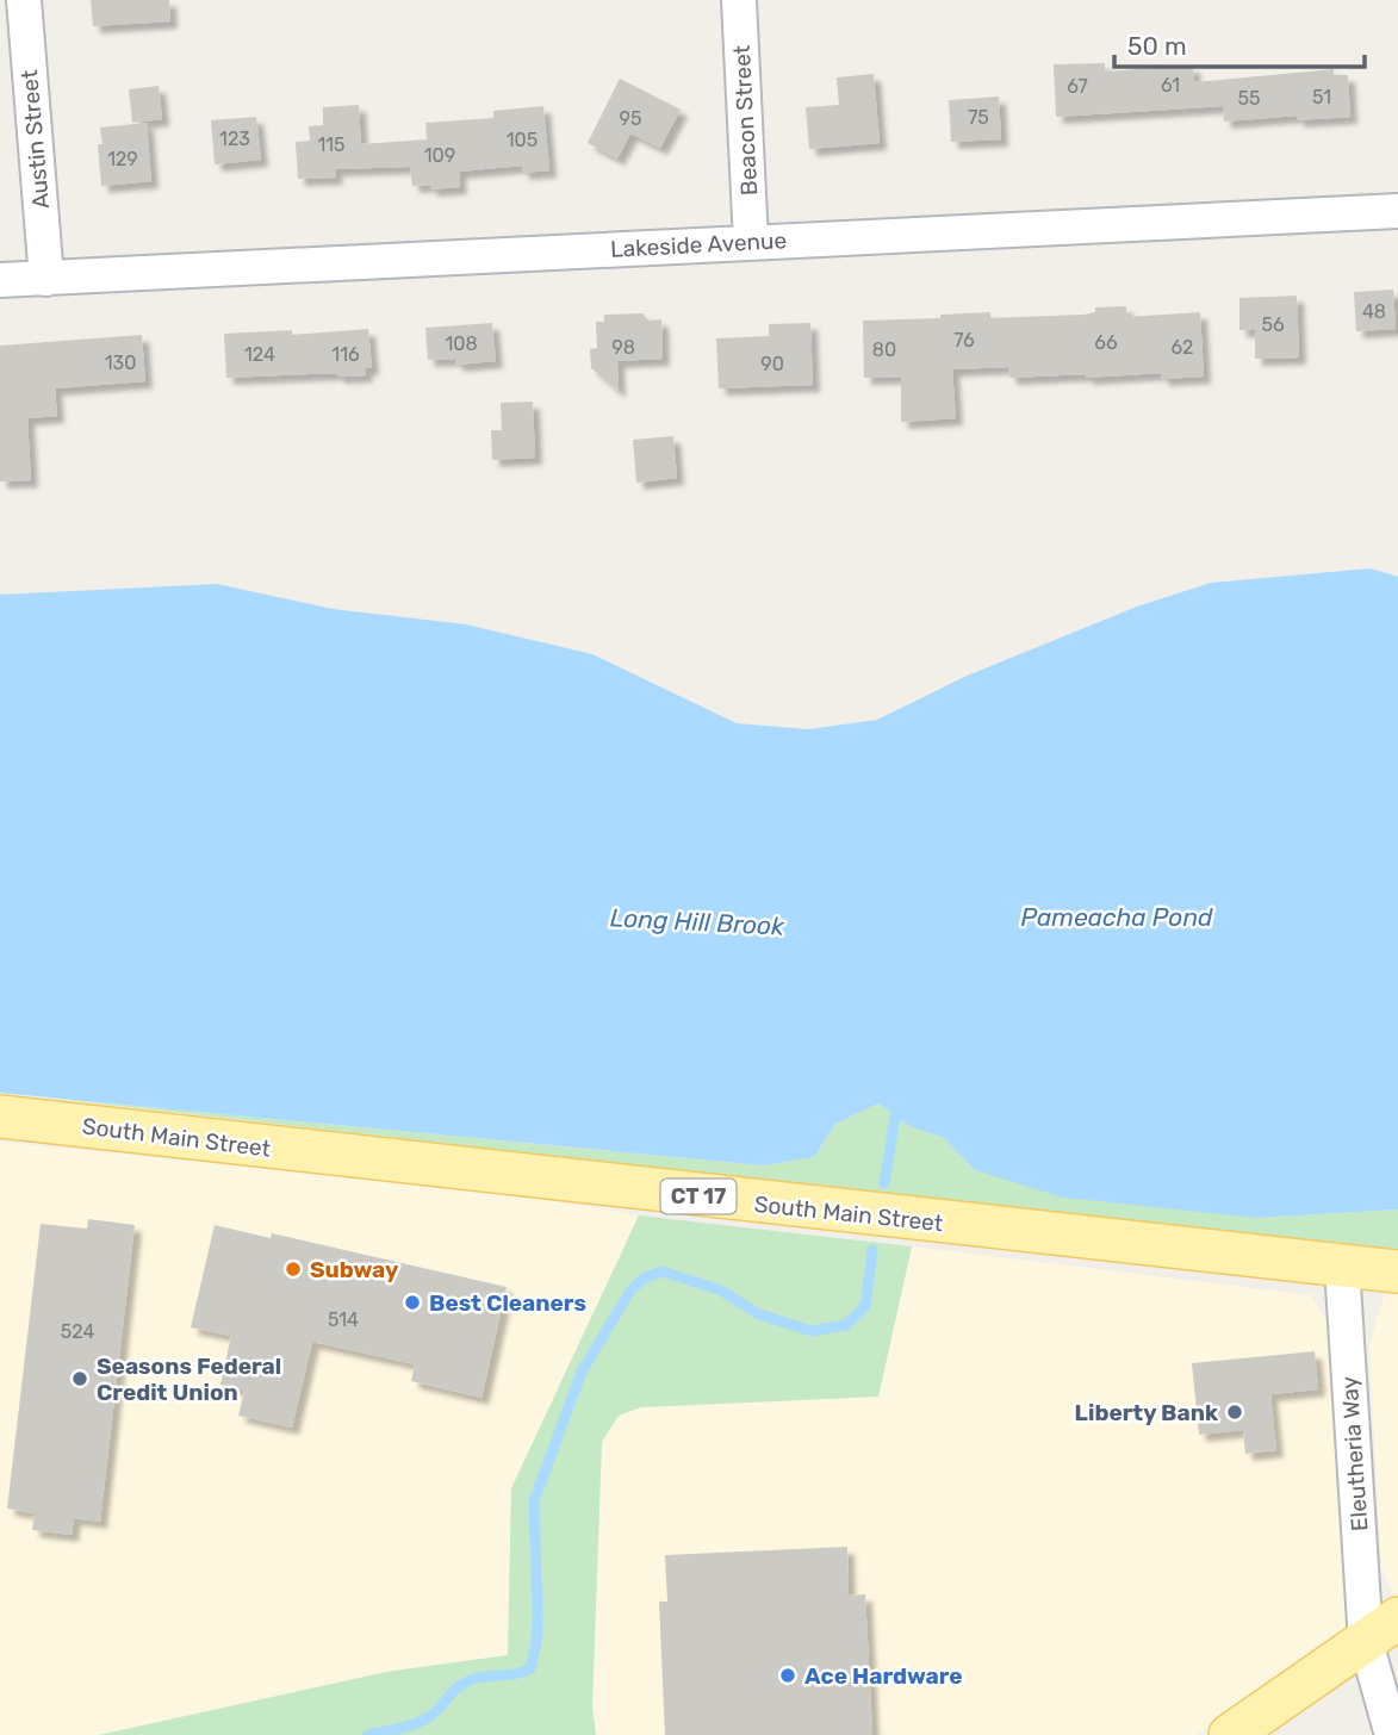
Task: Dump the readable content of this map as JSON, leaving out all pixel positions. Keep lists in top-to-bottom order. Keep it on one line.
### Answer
{"streets":{"main road":["South Main Street","CT 17"],"street":["Beacon Street","Austin Street","Lakeside Avenue","Eleutheria Way"]},"crossings":[["Beacon Street","Lakeside Avenue"],["Austin Street","Lakeside Avenue"],["South Main Street","Eleutheria Way"]],"water":["Pameacha Pond","Long Hill Brook"],"places":["Subway","Best Cleaners","Seasons Federal Credit Union","Liberty Bank","Ace Hardware"],"house_numbers":["61","67","51","55","75","95","123","105","115","109","129","48","56","76","66","108","98","62","80","124","116","130","90","514","524"],"scale_bar":"50 m"}
